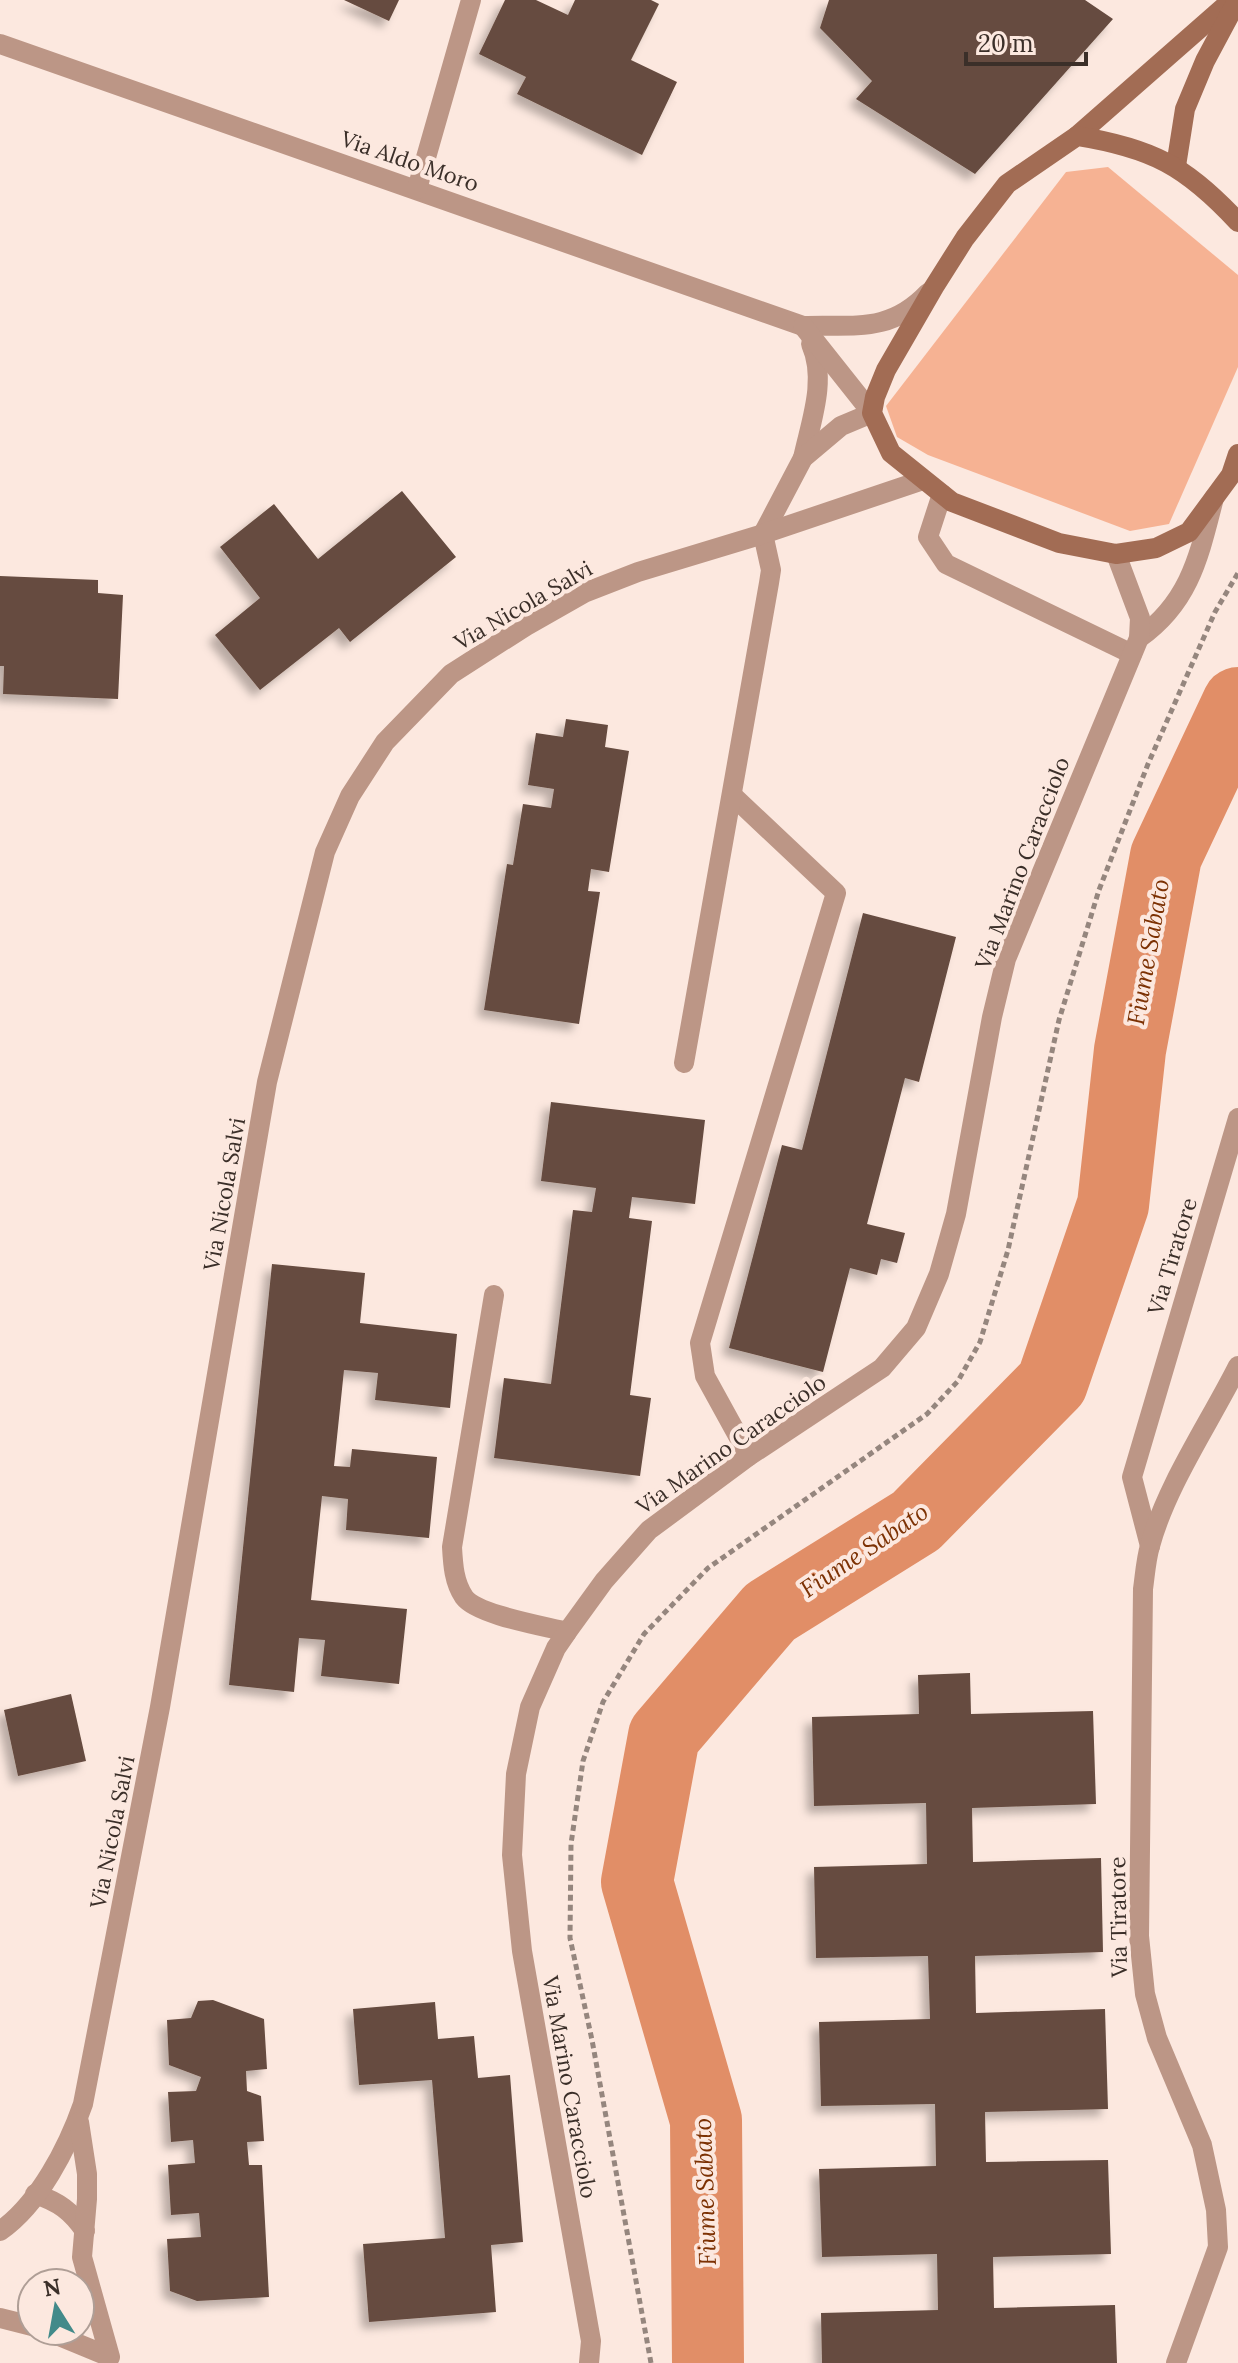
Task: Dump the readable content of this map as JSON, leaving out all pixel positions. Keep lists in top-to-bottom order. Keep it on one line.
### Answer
{"streets":{"street":["Via Aldo Moro","Via Nicola Salvi","Via Marino Caracciolo","Via Tiratore"]},"water":["Fiume Sabato"],"scale_bar":"20 m","north":"top"}
